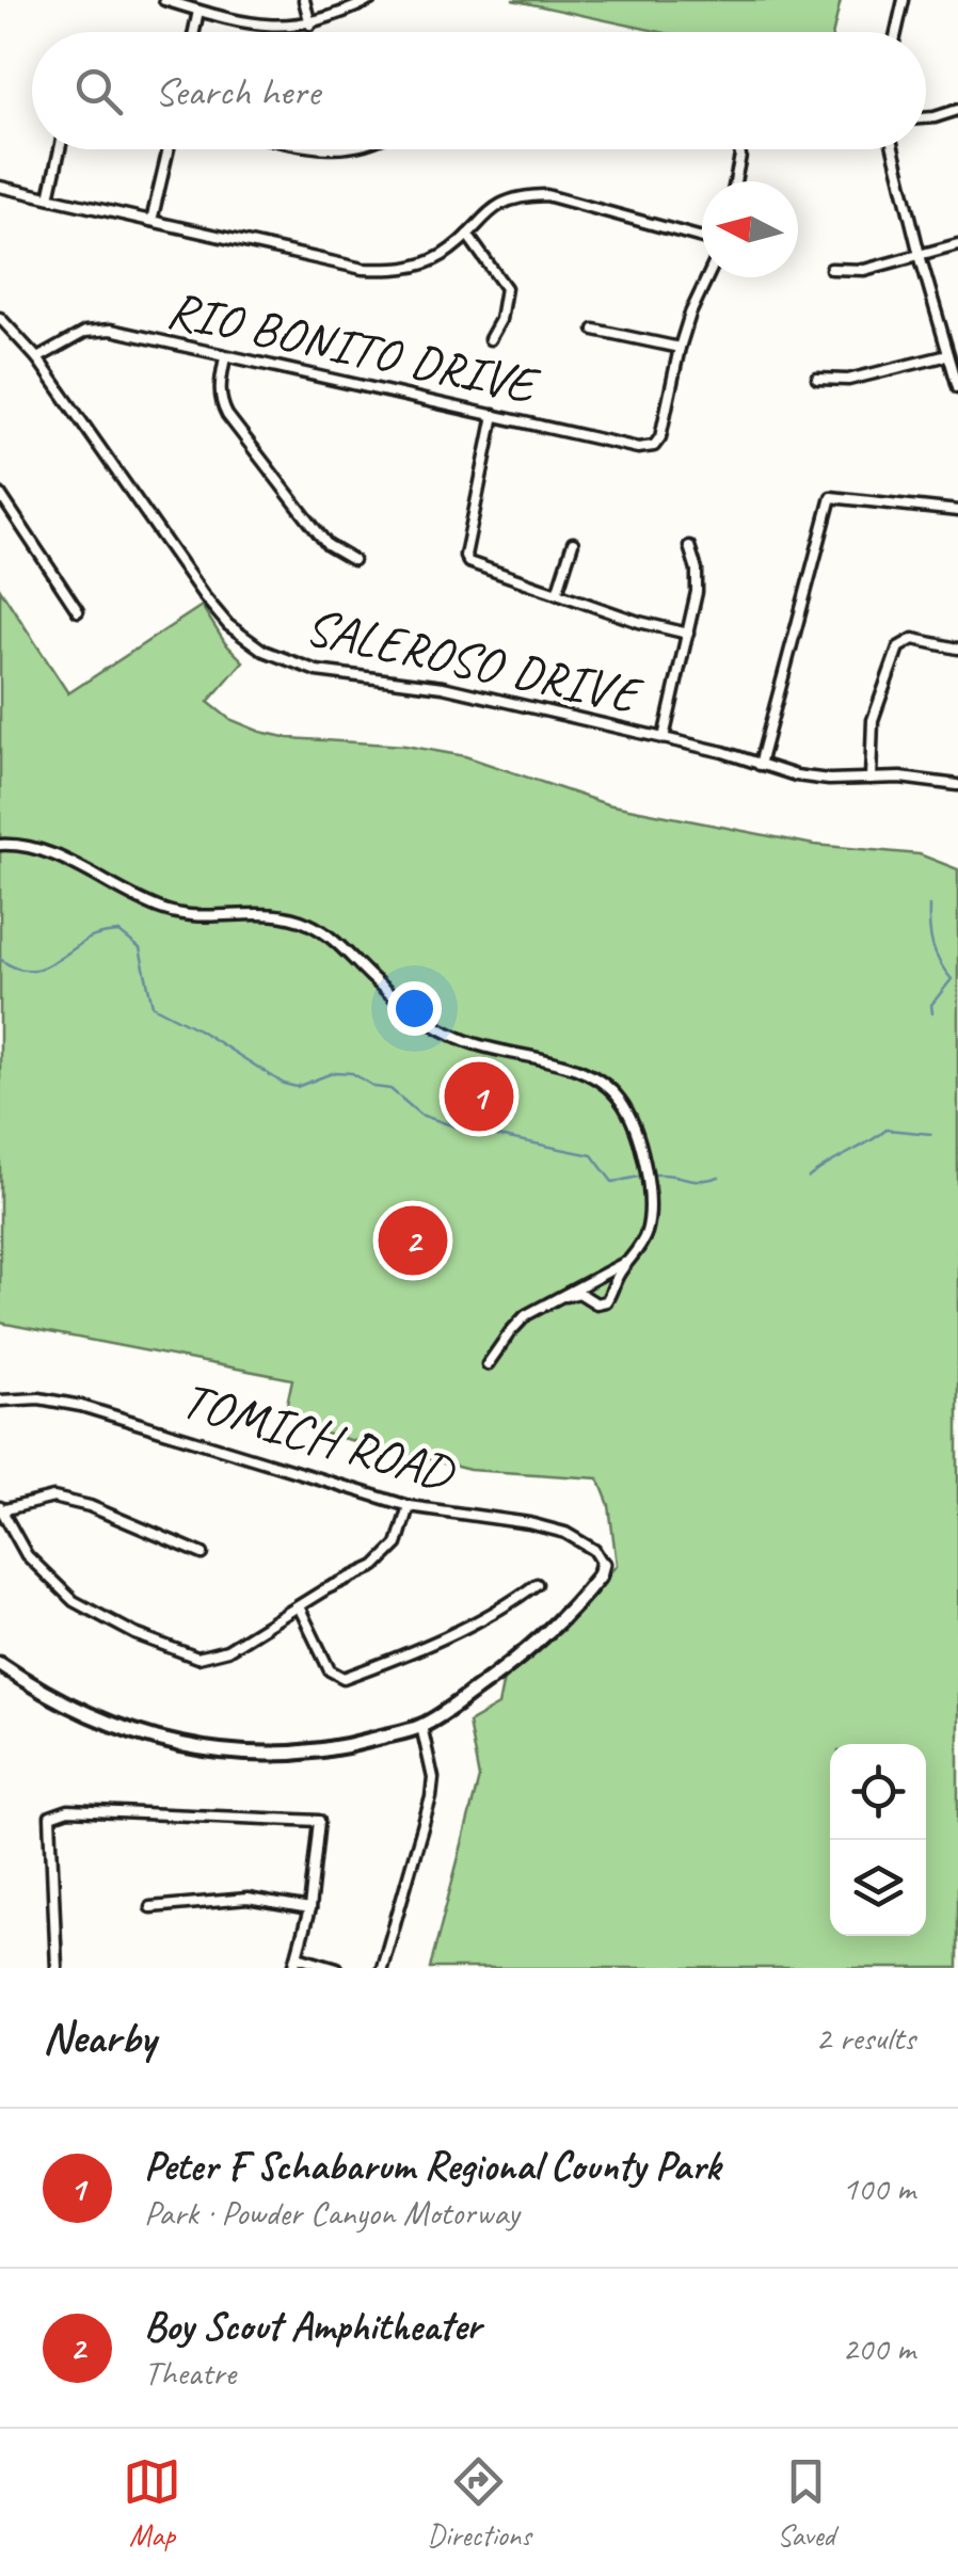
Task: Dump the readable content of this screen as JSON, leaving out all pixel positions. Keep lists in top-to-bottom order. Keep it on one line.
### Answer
{"streets":{"street":["RIO BONITO DRIVE","SALEROSO DRIVE","TOMICH ROAD"]},"crossings":[["RIO BONITO DRIVE","SALEROSO DRIVE"]],"north":"left","page":{"search":"Search here","pins":["1","2"],"heading":["Nearby","2 results"],"list":[{"mark":"1","name":"Peter F Schabarum Regional County Park","note":"Park · Powder Canyon Motorway","value":"100 m"},{"mark":"2","name":"Boy Scout Amphitheater","note":"Theatre","value":"200 m"}],"nav":["Map","Directions","Saved"]}}
